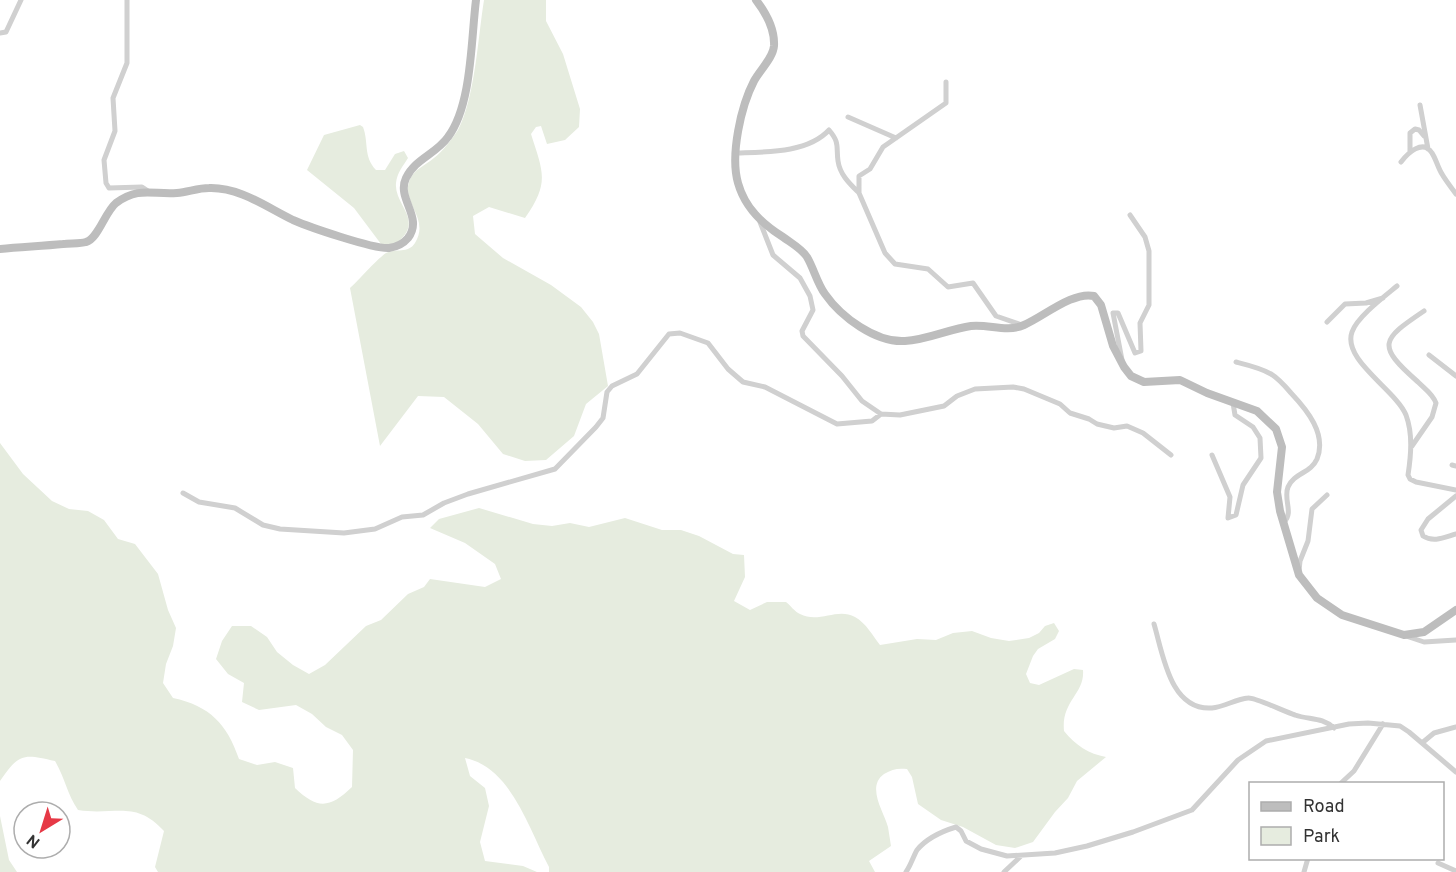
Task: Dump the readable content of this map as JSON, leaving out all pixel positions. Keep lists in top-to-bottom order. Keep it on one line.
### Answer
{"legend":["Road","Park"],"north":"bottom left"}
